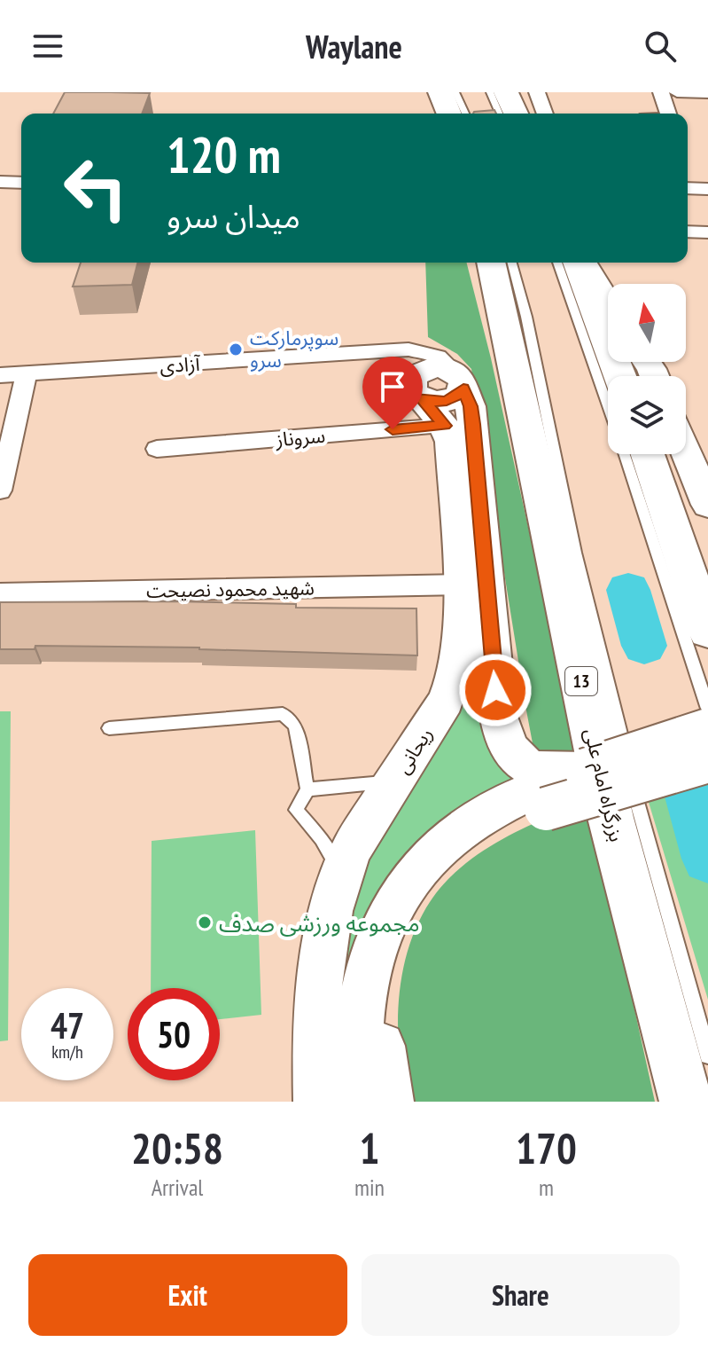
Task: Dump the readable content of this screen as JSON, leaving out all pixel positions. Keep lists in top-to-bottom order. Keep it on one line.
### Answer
{"streets":{"highway":["13","بزرگراه امام علی"],"main road":["ریحانی"],"street":["آزادی","سروناز","شهید محمود نصیحت"]},"crossings":[["سروناز","ریحانی"],["شهید محمود نصیحت","ریحانی"]],"places":["سوپرمارکت سرو","مجموعه ورزشی صدف"],"north":"top","page":{"header":"Waylane","turn":["120 m","میدان سرو"],"speed":"47 km/h","limit":"50","eta":["20:58","Arrival","1","min","170","m"],"buttons":["Exit","Share"]}}
